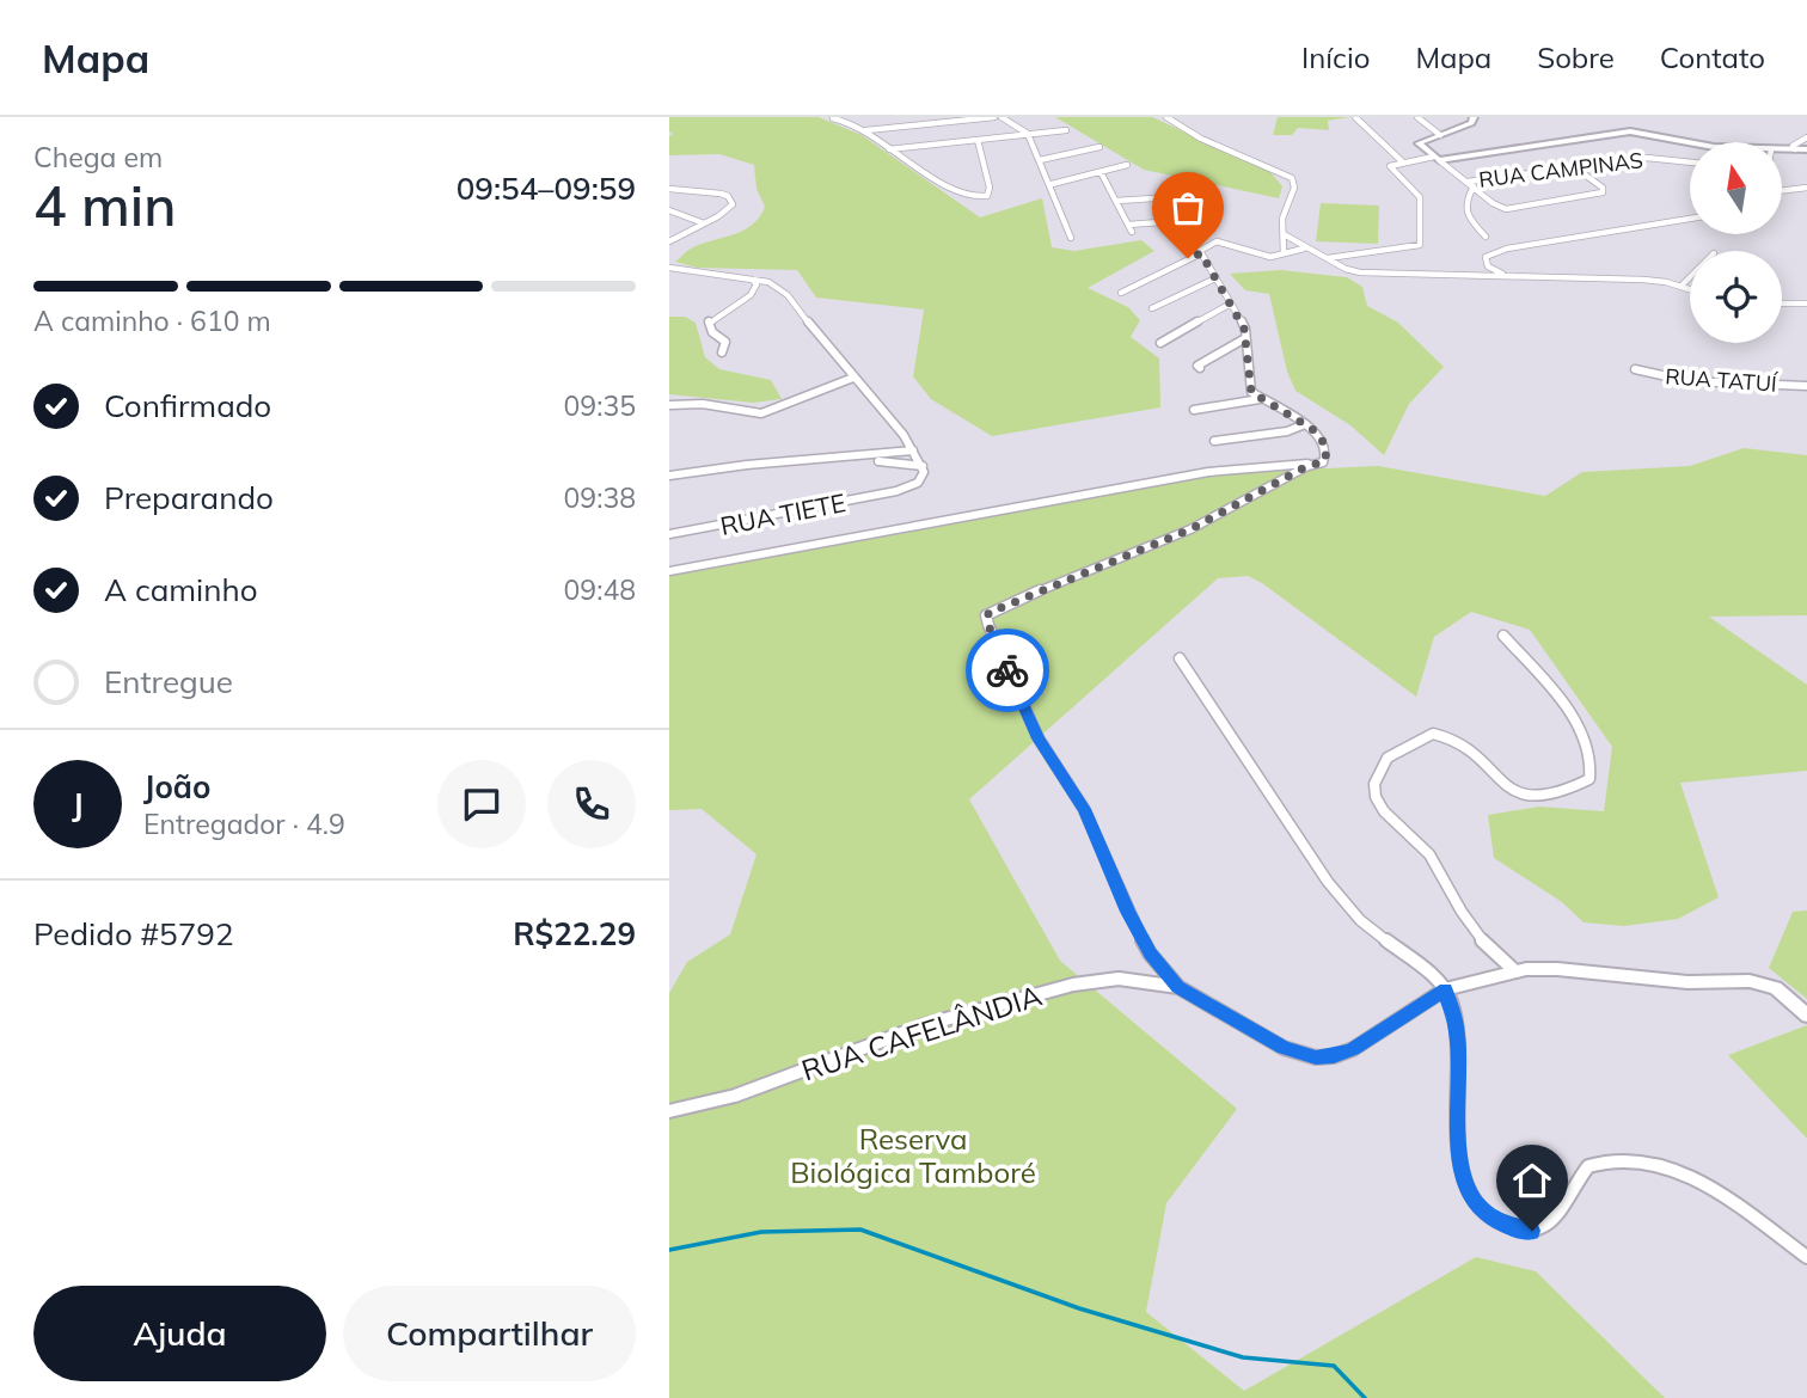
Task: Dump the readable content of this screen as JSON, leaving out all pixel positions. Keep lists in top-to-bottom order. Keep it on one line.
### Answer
{"streets":{"street":["RUA CAMPINAS","RUA TATUÍ","RUA TIETE","RUA CAFELÂNDIA"]},"parks":["Reserva Biológica Tamboré"],"north":"top","page":{"header":"Mapa","nav":["Início","Mapa","Sobre","Contato"],"heading":["4 min","Chega em","09:54–09:59"],"panel":["João","Entregador · 4.9","Pedido #5792","R$22.29"],"bar":"A caminho · 610 m","list":[["Confirmado","09:35"],["Preparando","09:38"],["A caminho","09:48"],"Entregue"],"round":"J","buttons":["Ajuda","Compartilhar"]}}
